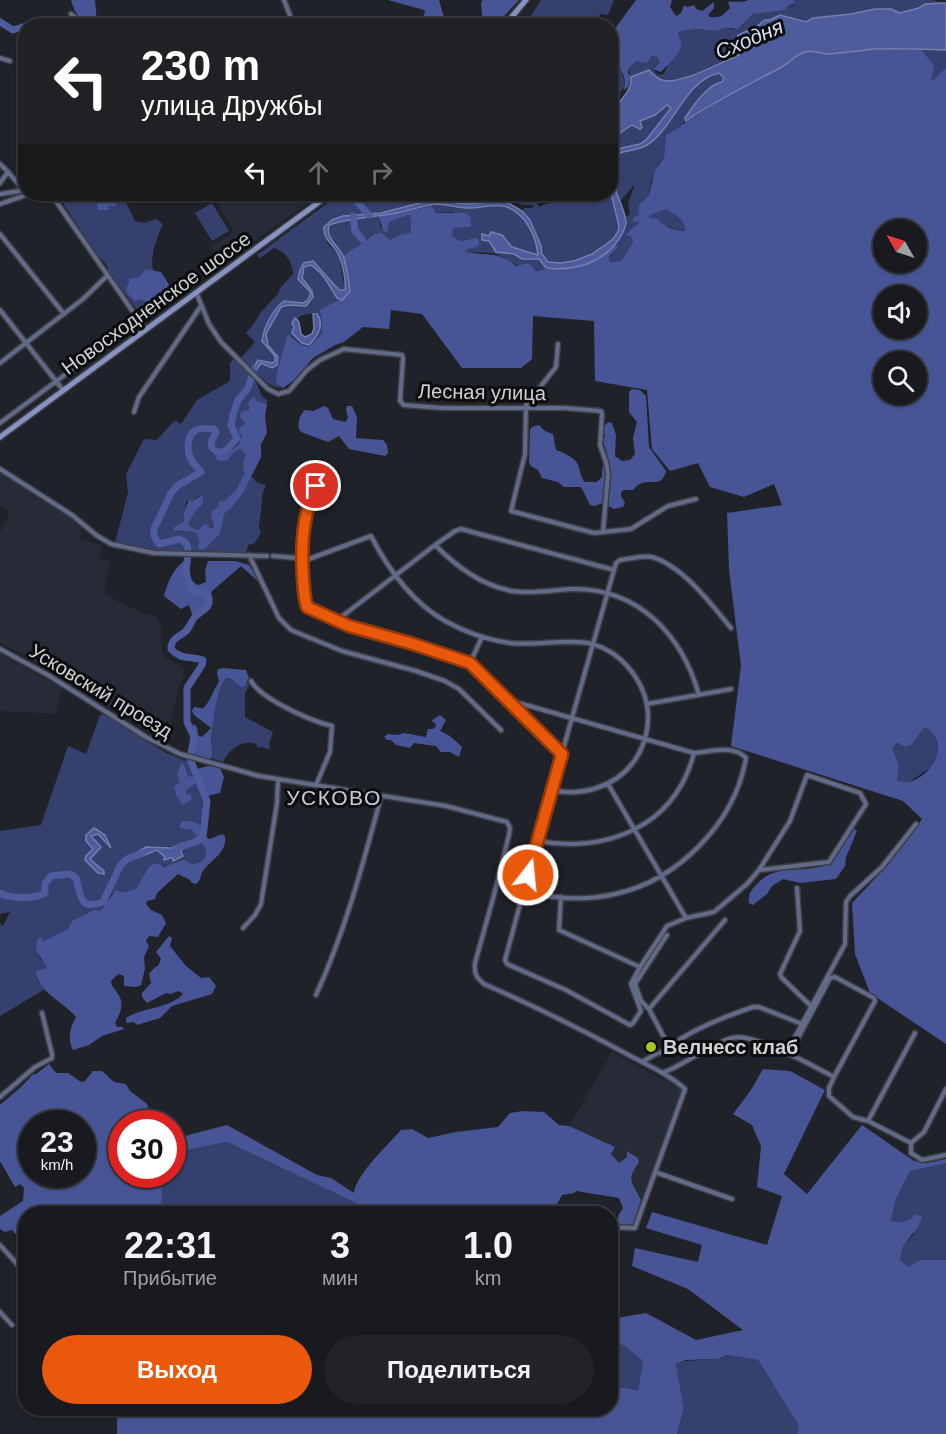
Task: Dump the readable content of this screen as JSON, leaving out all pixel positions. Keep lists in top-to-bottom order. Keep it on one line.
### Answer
{"streets":{"main road":["Новосходненское шоссе"],"street":["Лесная улица","Усковский проезд"]},"districts":["УСКОВО"],"water":["Сходня"],"places":["Велнесс клаб"],"north":"top left","page":{"turn":["230 m","улица Дружбы"],"speed":"23 km/h","limit":"30","eta":["22:31","Прибытие","3","мин","1.0","km"],"buttons":["Выход","Поделиться"]}}
